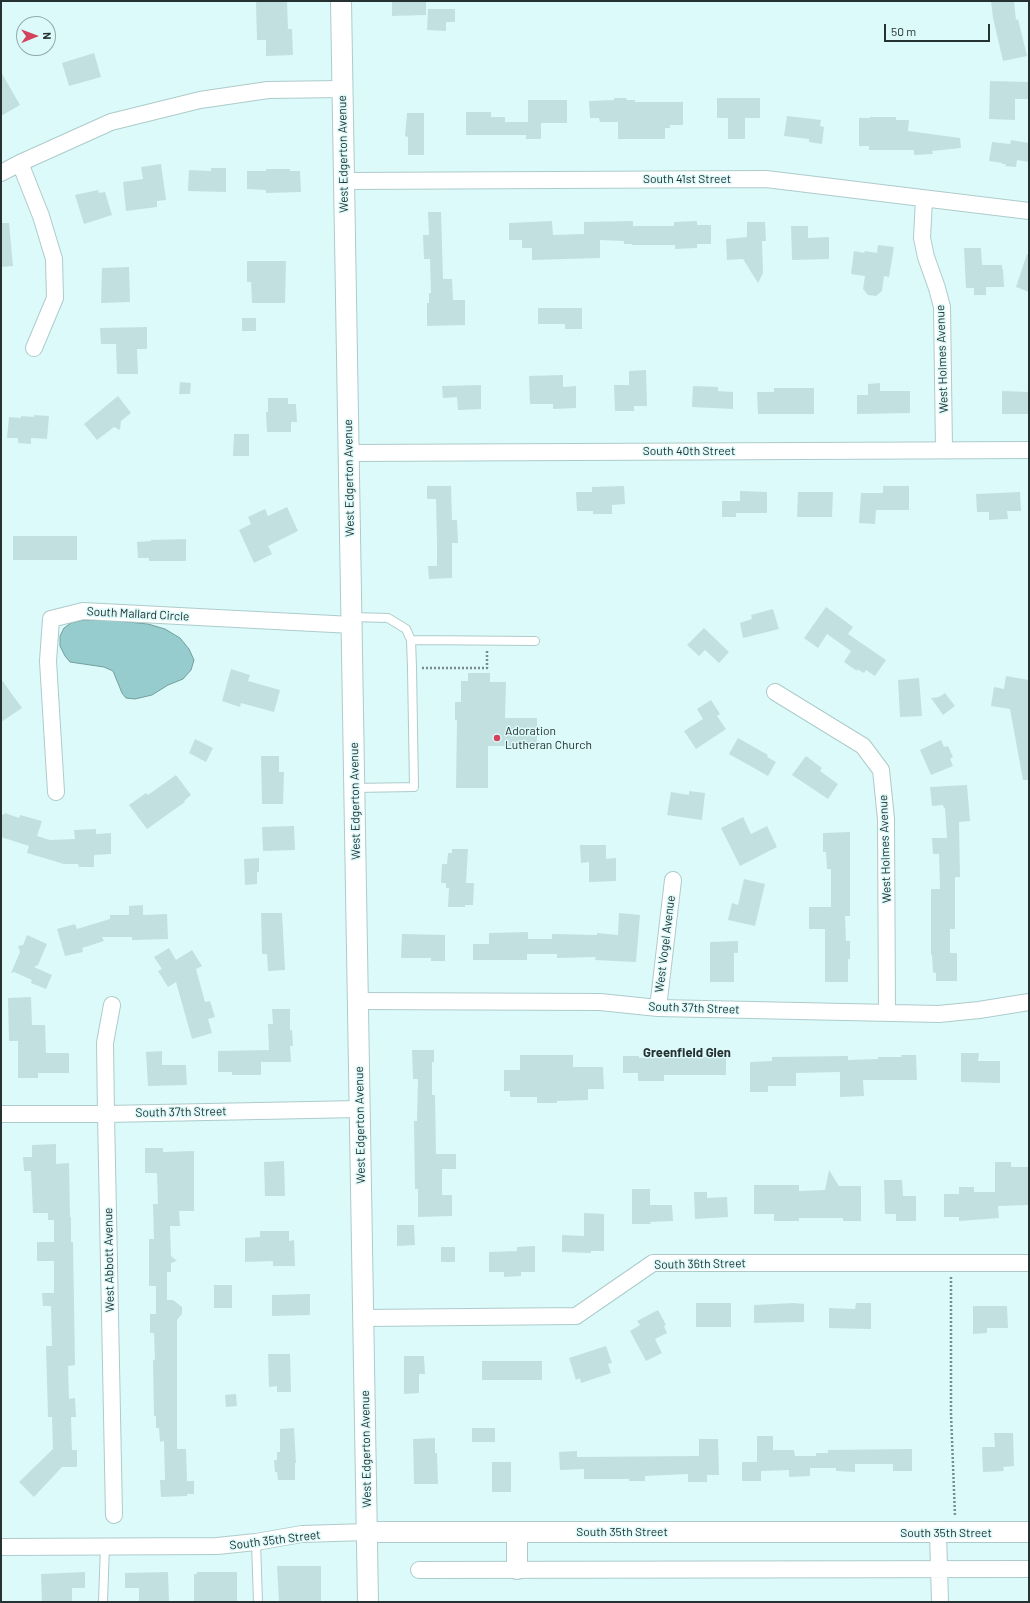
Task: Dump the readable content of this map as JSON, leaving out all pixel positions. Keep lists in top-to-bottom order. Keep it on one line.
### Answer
{"streets":{"street":["West Edgerton Avenue","South 41st Street","West Holmes Avenue","South 40th Street","South Mallard Circle","West Vogel Avenue","South 37th Street","West Abbott Avenue","South 36th Street","South 35th Street"]},"crossings":[["West Edgerton Avenue","South 41st Street"],["West Edgerton Avenue","South 40th Street"],["West Edgerton Avenue","South Mallard Circle"],["West Edgerton Avenue","South 37th Street"],["West Edgerton Avenue","South 36th Street"],["West Edgerton Avenue","South 35th Street"],["South 41st Street","West Holmes Avenue"],["West Holmes Avenue","South 40th Street"],["West Holmes Avenue","South 37th Street"],["West Vogel Avenue","South 37th Street"],["South 37th Street","West Abbott Avenue"]],"districts":["Greenfield Glen"],"places":["Adoration Lutheran Church"],"scale_bar":"50 m","north":"right"}
